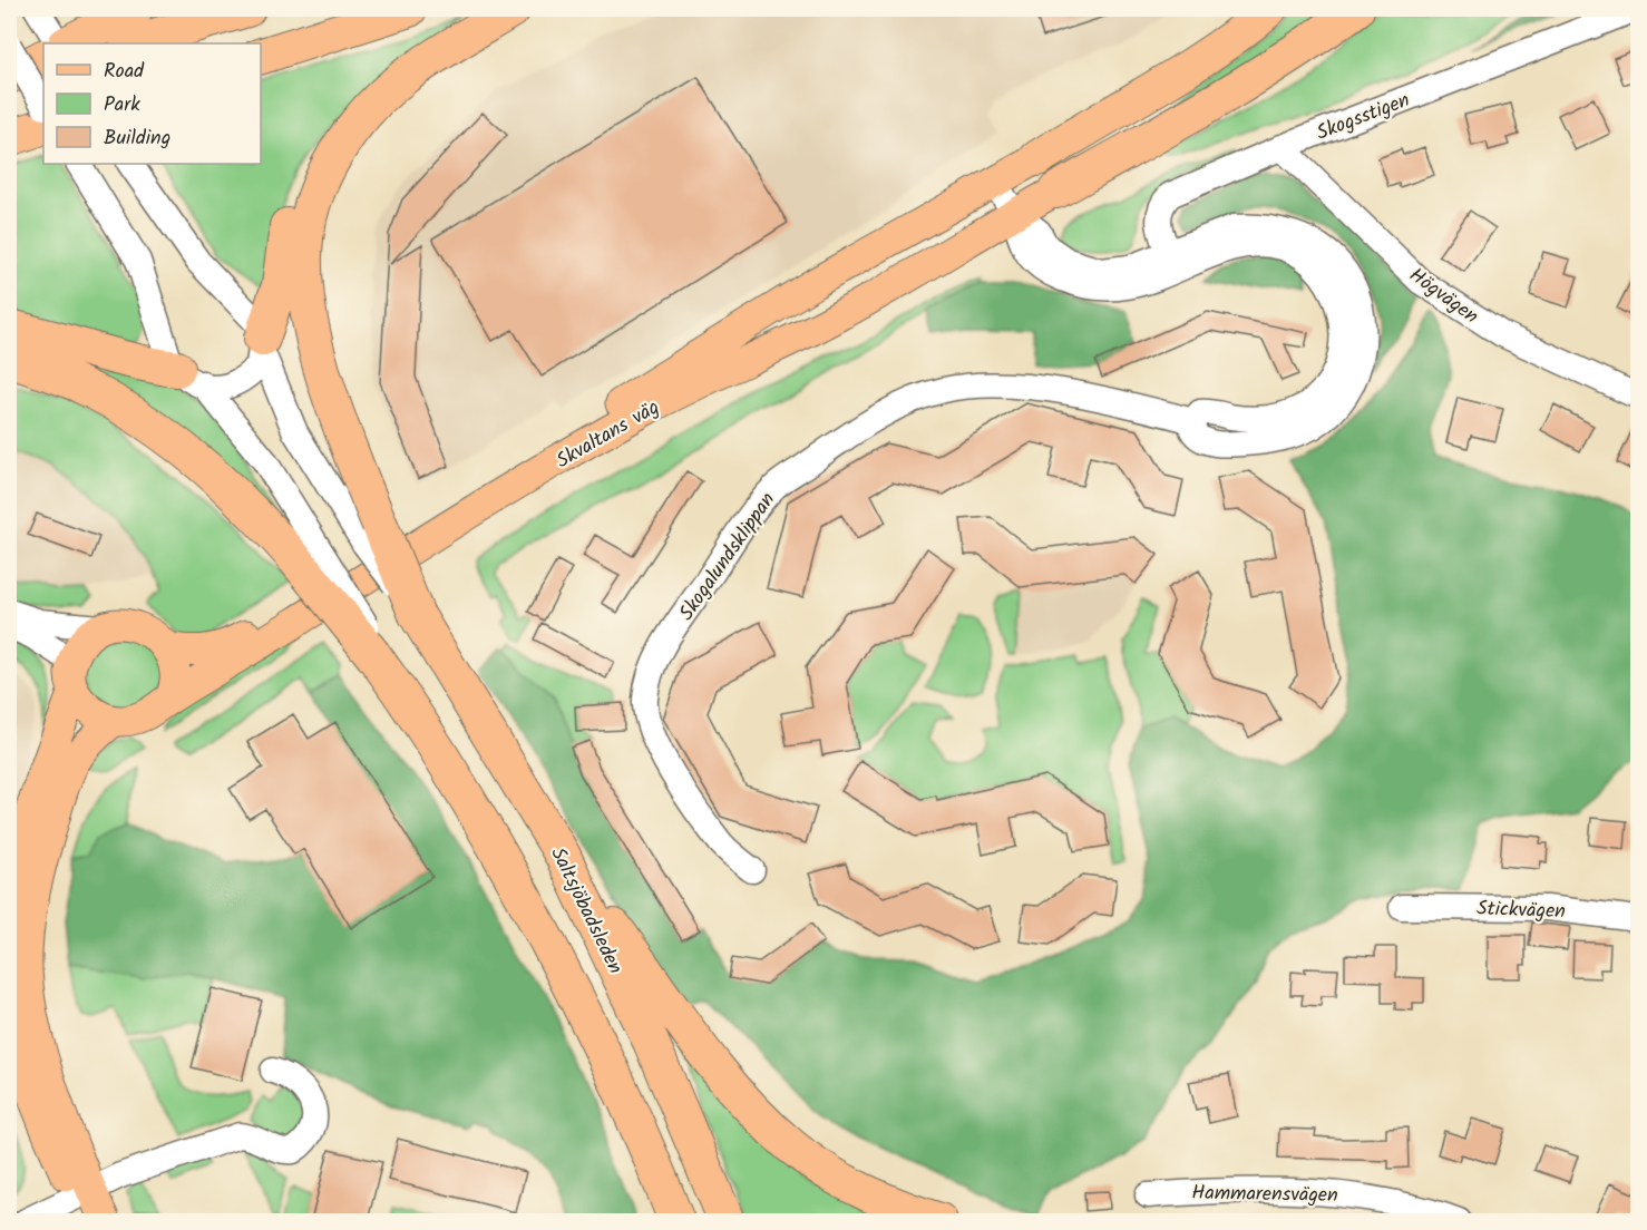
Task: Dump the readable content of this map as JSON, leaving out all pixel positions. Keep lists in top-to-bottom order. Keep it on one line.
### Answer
{"streets":{"highway":["Saltsjöbadsleden"],"main road":["Skvaltans väg"],"street":["Skogsstigen","Högvägen","Skogalundsklippan","Stickvägen","Hammarensvägen"]},"crossings":[["Skogsstigen","Högvägen"],["Skogsstigen","Skogalundsklippan"],["Skvaltans väg","Skogalundsklippan"]],"legend":["Road","Park","Building"]}
